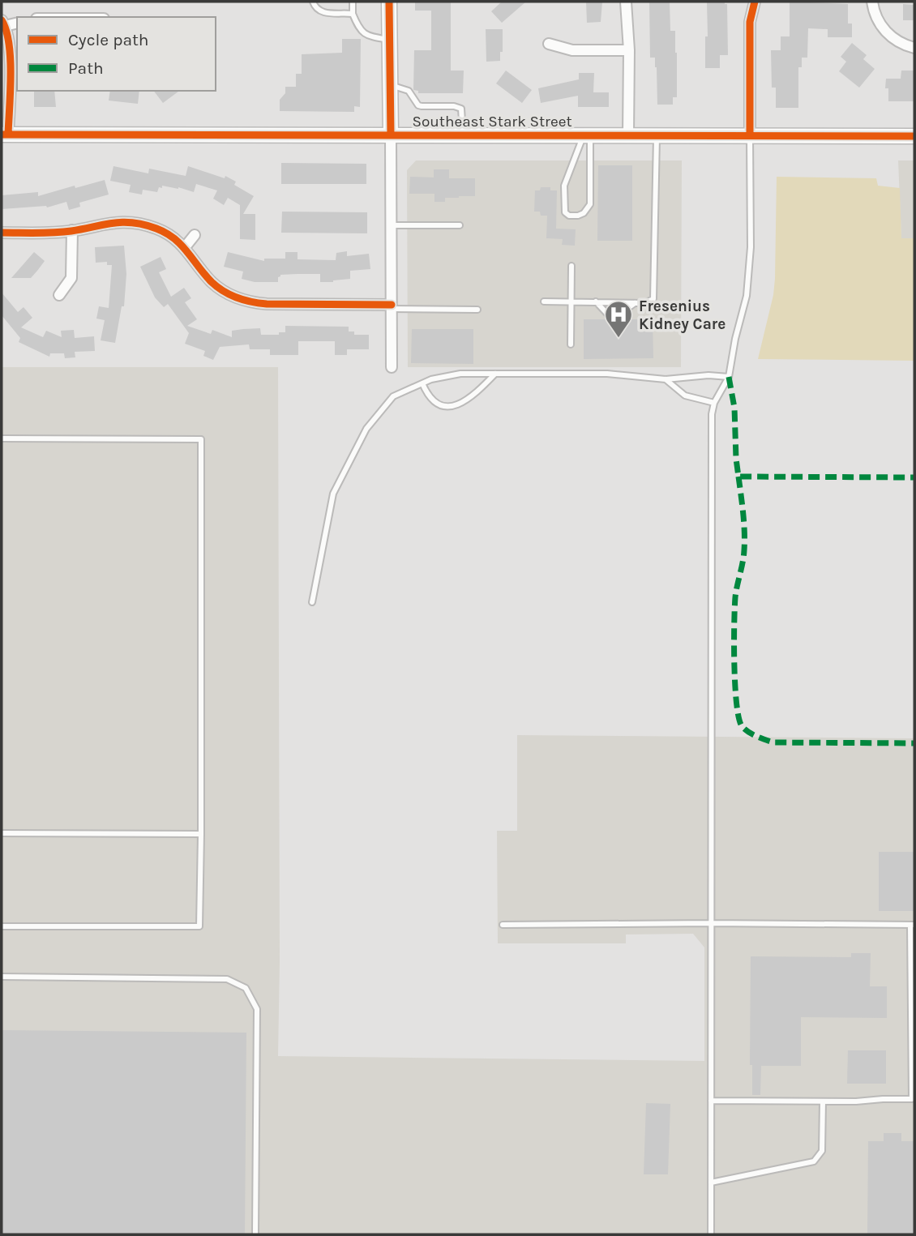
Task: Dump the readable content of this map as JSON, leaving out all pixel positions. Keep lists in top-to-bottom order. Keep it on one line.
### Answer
{"streets":{"main road":["Southeast Stark Street"]},"places":{"hospital":["Fresenius Kidney Care"]},"legend":["Cycle path","Path"]}
